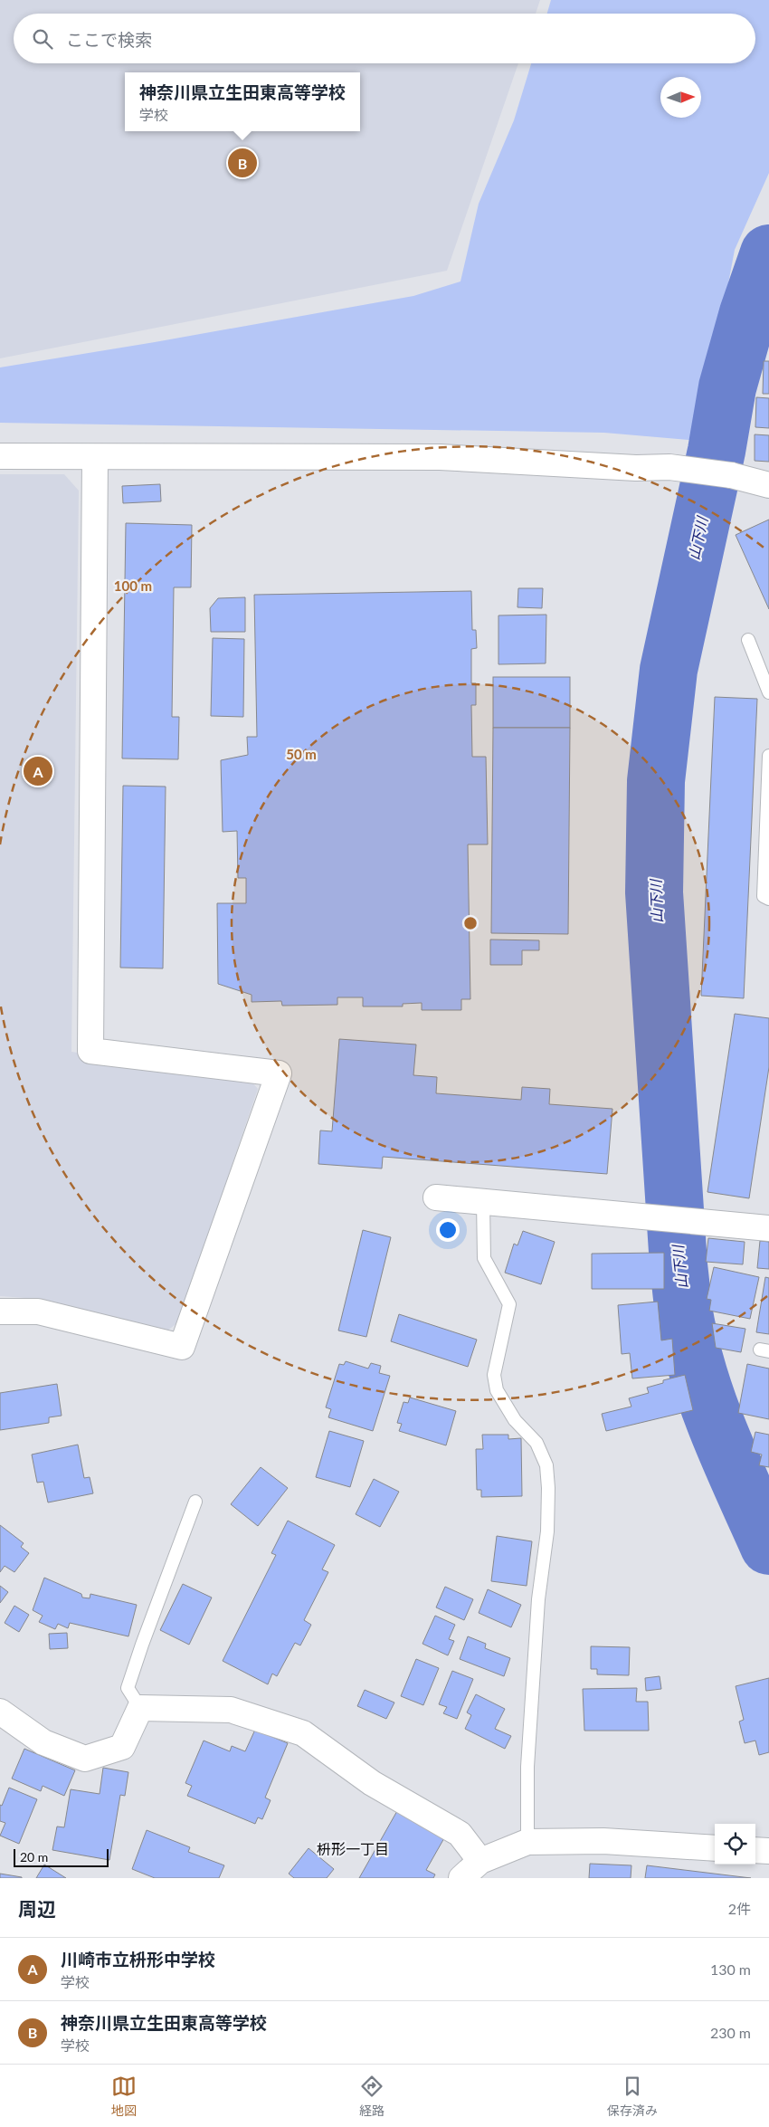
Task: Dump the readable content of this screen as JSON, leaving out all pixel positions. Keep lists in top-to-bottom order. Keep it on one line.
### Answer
{"districts":["枡形一丁目"],"water":["山下川"],"scale_bar":"20 m","north":"right","page":{"search":"ここで検索","popup":["神奈川県立生田東高等学校","学校"],"pins":["B","A"],"scale":"20 m","heading":["周辺","2件"],"list":[{"mark":"A","name":"川崎市立枡形中学校","note":"学校","value":"130 m"},{"mark":"B","name":"神奈川県立生田東高等学校","note":"学校","value":"230 m"}],"nav":["地図","経路","保存済み"]},"rings":["100 m","50 m"]}
